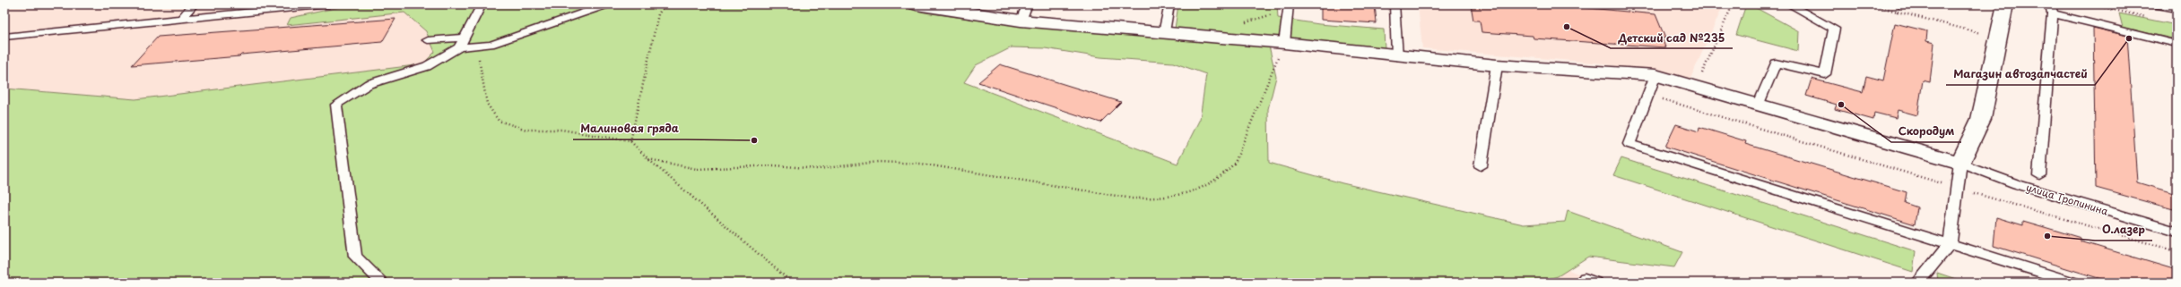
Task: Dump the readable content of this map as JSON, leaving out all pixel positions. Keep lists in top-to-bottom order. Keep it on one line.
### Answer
{"streets":{"lane":["улица Тропинина"]},"places":["Детский сад №235","Магазин автозапчастей","Скородум","Малиновая гряда","О.лазер"]}
